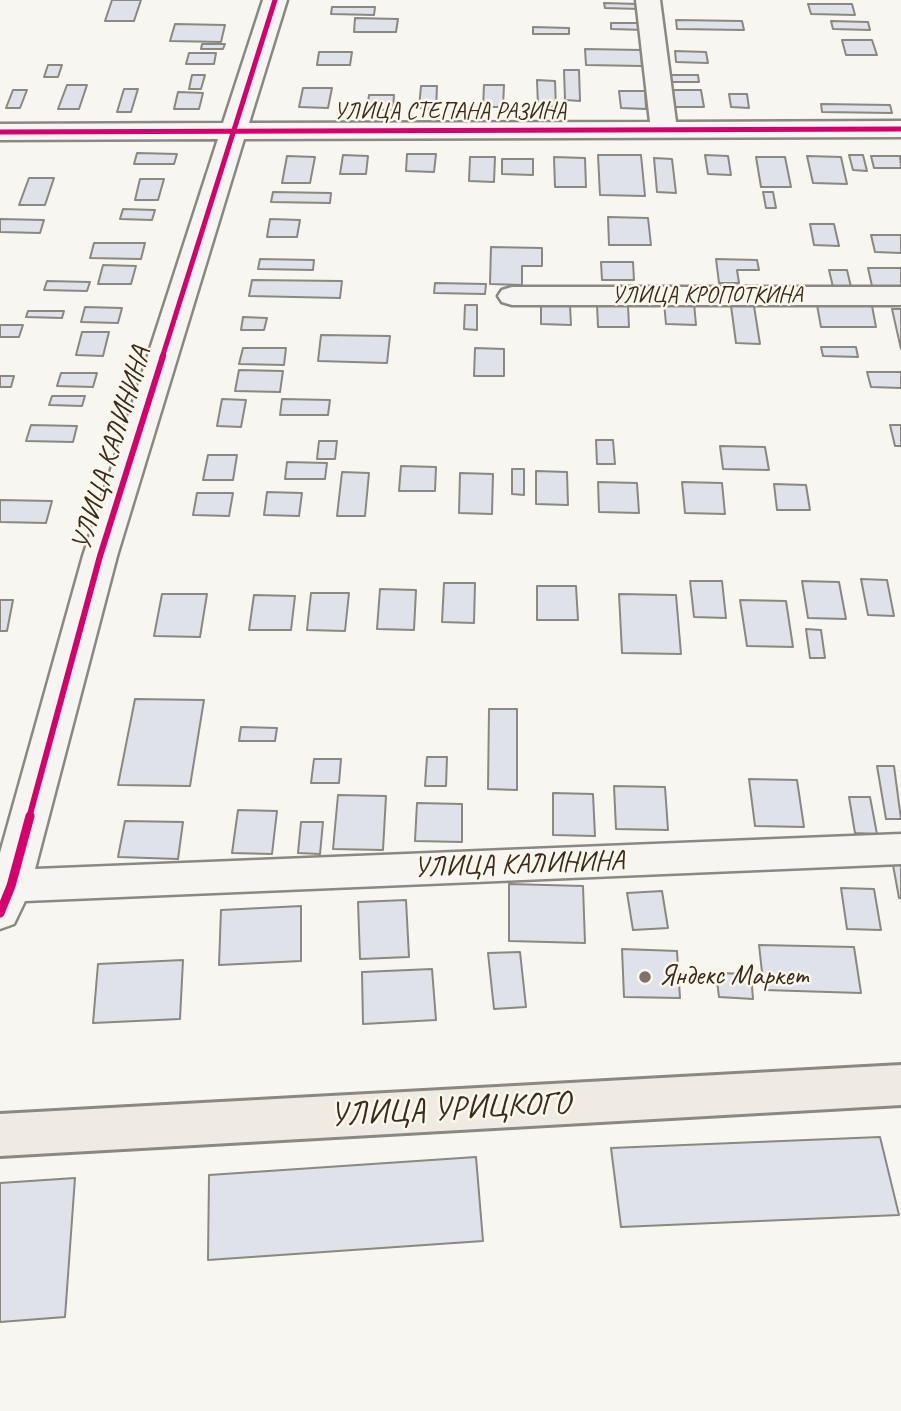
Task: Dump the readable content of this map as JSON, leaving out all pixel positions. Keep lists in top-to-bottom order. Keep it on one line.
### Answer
{"streets":{"main road":["УЛИЦА УРИЦКОГО"],"street":["УЛИЦА СТЕПАНА РАЗИНА","УЛИЦА КРОПОТКИНА","УЛИЦА КАЛИНИНА"]},"crossings":[["УЛИЦА СТЕПАНА РАЗИНА","УЛИЦА КАЛИНИНА"]],"places":["Яндекс Маркет"]}
